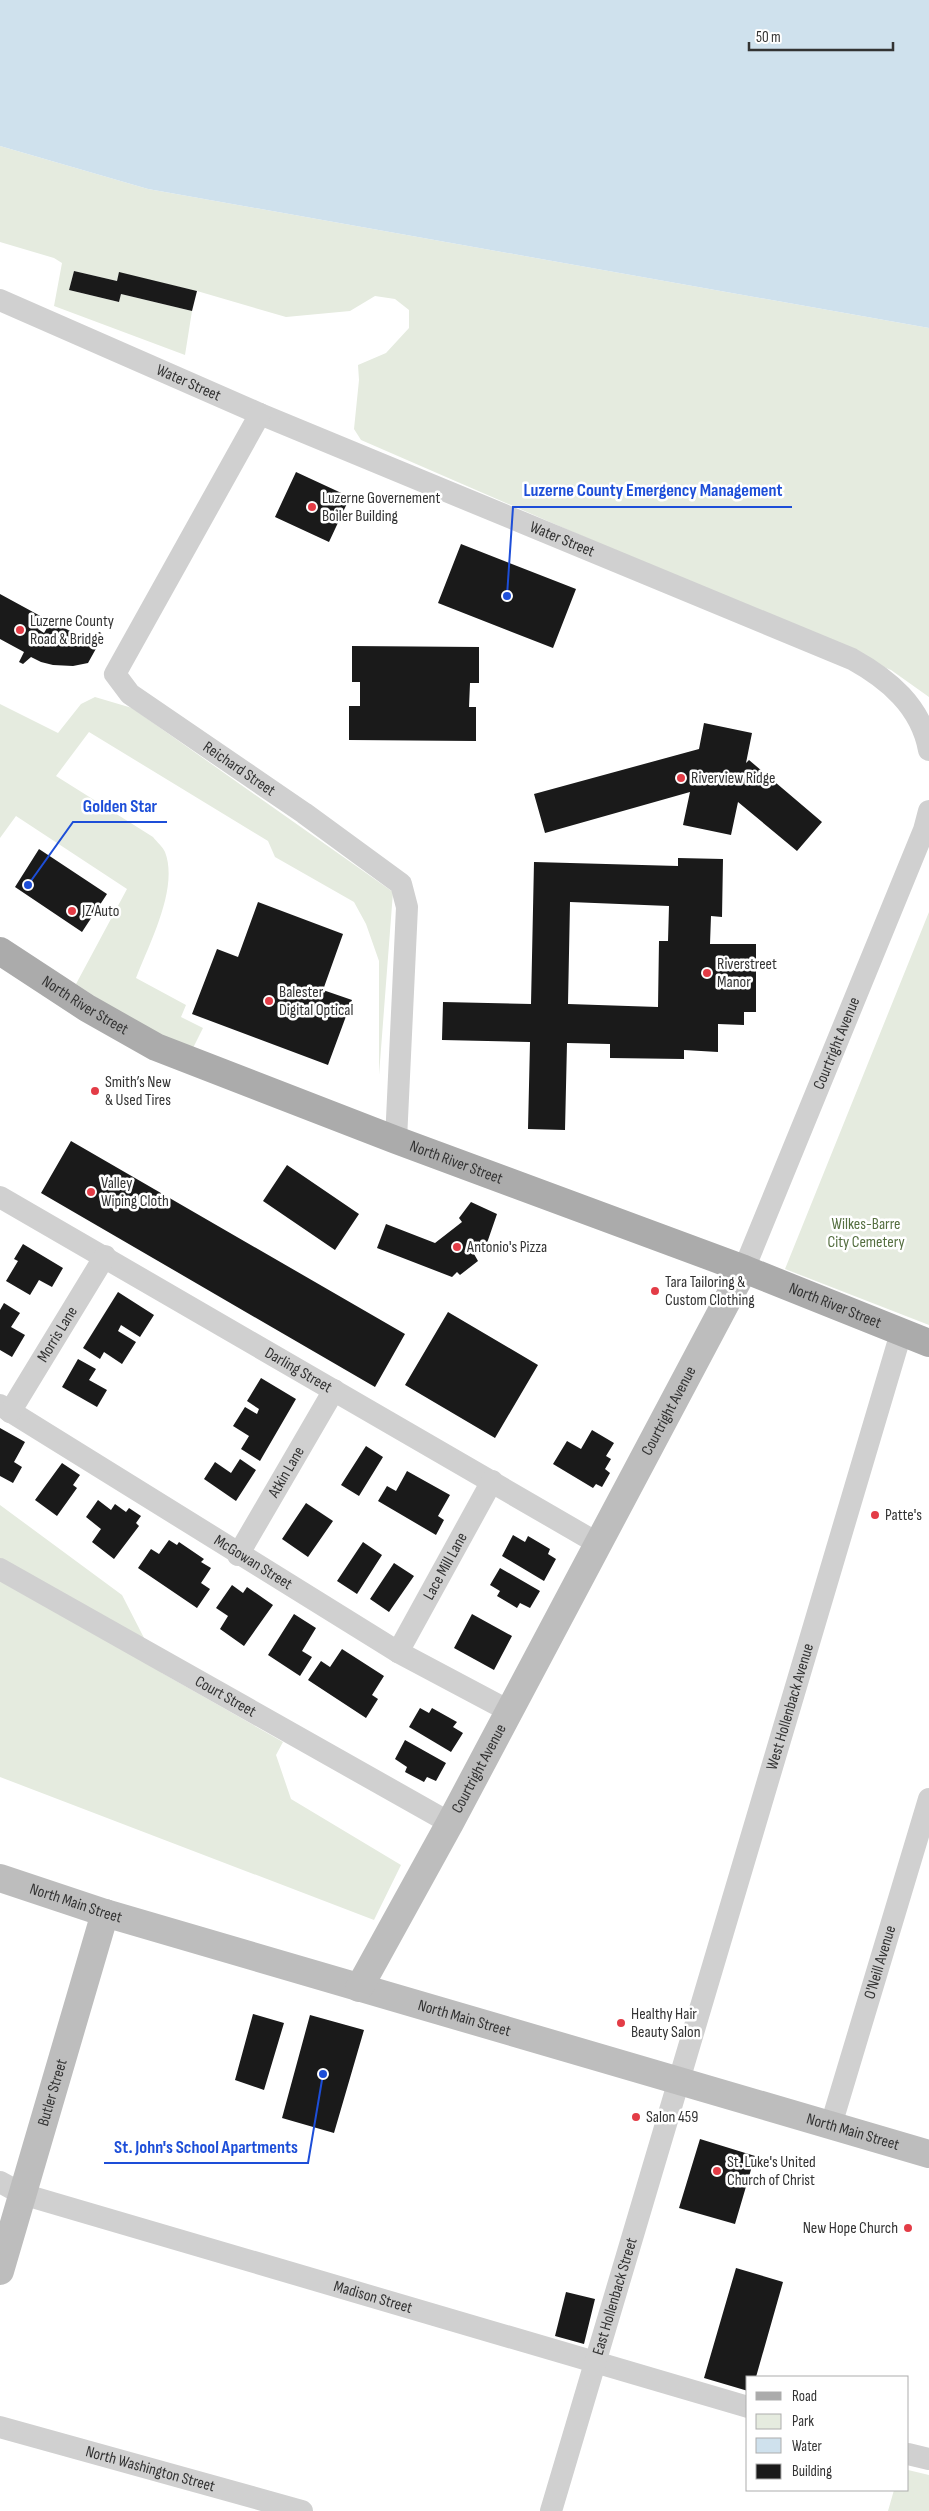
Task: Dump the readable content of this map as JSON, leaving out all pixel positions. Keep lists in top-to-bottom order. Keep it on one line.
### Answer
{"streets":{"main road":["North River Street","Courtright Avenue","North Main Street","Butler Street"],"street":["Water Street","Reichard Street","Morris Lane","Darling Street","Atkin Lane","McGowan Street","Lace Mill Lane","Court Street","West Hollenback Avenue","O'Neill Avenue","East Hollenback Street","Madison Street","North Washington Street"]},"crossings":[["Water Street","Reichard Street"],["Reichard Street","North River Street"],["North River Street","Courtright Avenue"],["North River Street","West Hollenback Avenue"],["Courtright Avenue","Darling Street"],["Courtright Avenue","McGowan Street"],["Courtright Avenue","Court Street"],["Courtright Avenue","North Main Street"],["Morris Lane","Darling Street"],["Morris Lane","McGowan Street"],["Darling Street","Atkin Lane"],["Darling Street","Lace Mill Lane"],["Atkin Lane","McGowan Street"],["McGowan Street","Lace Mill Lane"],["West Hollenback Avenue","North Main Street"],["West Hollenback Avenue","East Hollenback Street"],["North Main Street","O'Neill Avenue"],["North Main Street","Butler Street"],["North Main Street","East Hollenback Street"],["Butler Street","Madison Street"],["East Hollenback Street","Madison Street"]],"parks":["Wilkes-Barre City Cemetery"],"places":["Luzerne Governement Boiler Building","Luzerne County Emergency Management","Luzerne County Road & Bridge","Riverview Ridge","Golden Star","JZ Auto","Riverstreet Manor","Balester Digital Optical","Smith’s New & Used Tires","Valley Wiping Cloth","Antonio's Pizza","Tara Tailoring & Custom Clothing","Patte's","Healthy Hair Beauty Salon","St. John's School Apartments","Salon 459","St. Luke's United Church of Christ","New Hope Church"],"legend":["Road","Park","Water","Building"],"scale_bar":"50 m"}
